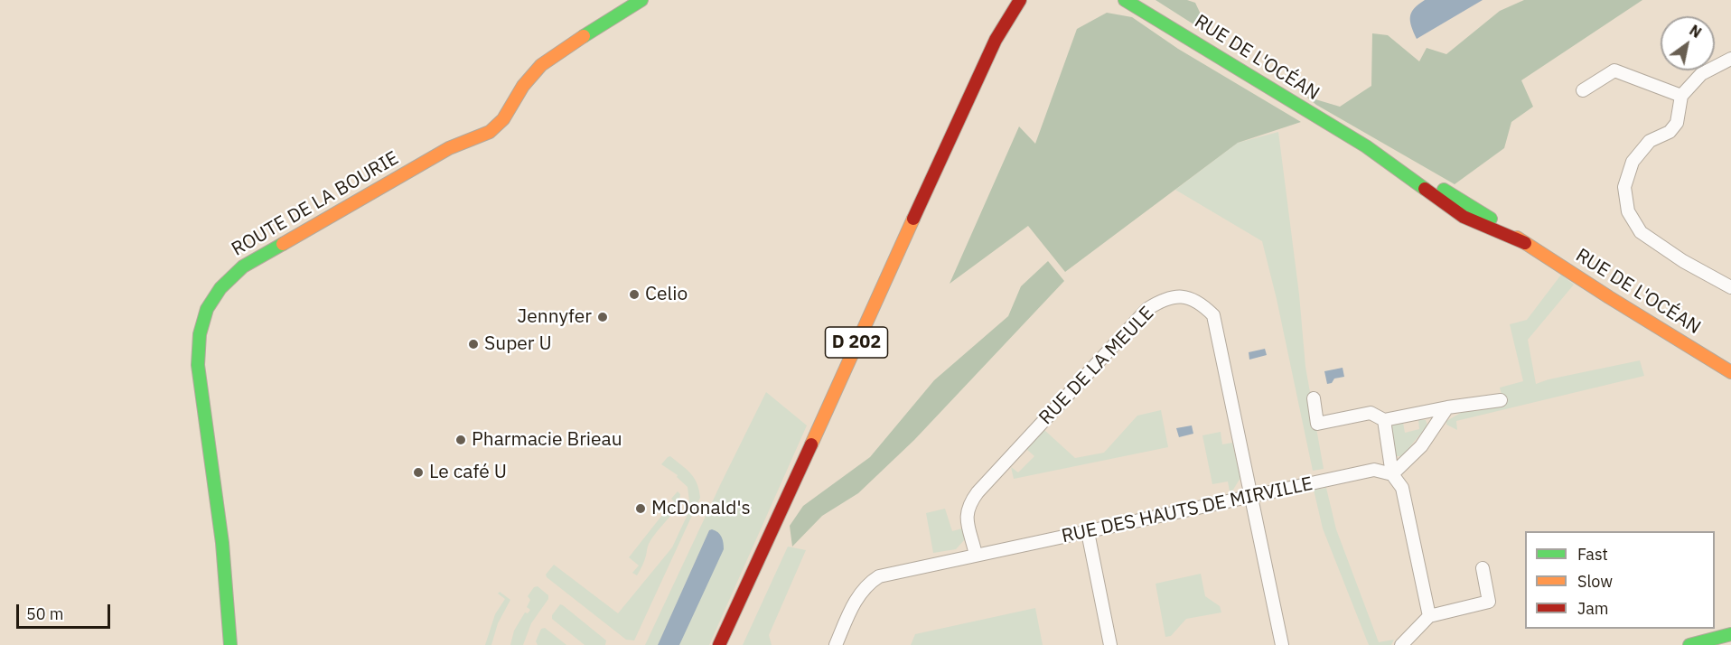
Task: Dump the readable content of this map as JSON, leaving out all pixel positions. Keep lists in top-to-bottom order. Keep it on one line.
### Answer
{"streets":{"main road":["RUE DE L'OCÉAN","ROUTE DE LA BOURIE","D 202"],"street":["RUE DE LA MEULE","RUE DES HAUTS DE MIRVILLE"]},"crossings":[["RUE DE LA MEULE","RUE DES HAUTS DE MIRVILLE"]],"places":["Celio","Jennyfer","Super U","Pharmacie Brieau","Le café U","McDonald's"],"legend":["Fast","Slow","Jam"],"scale_bar":"50 m","north":"top right"}
